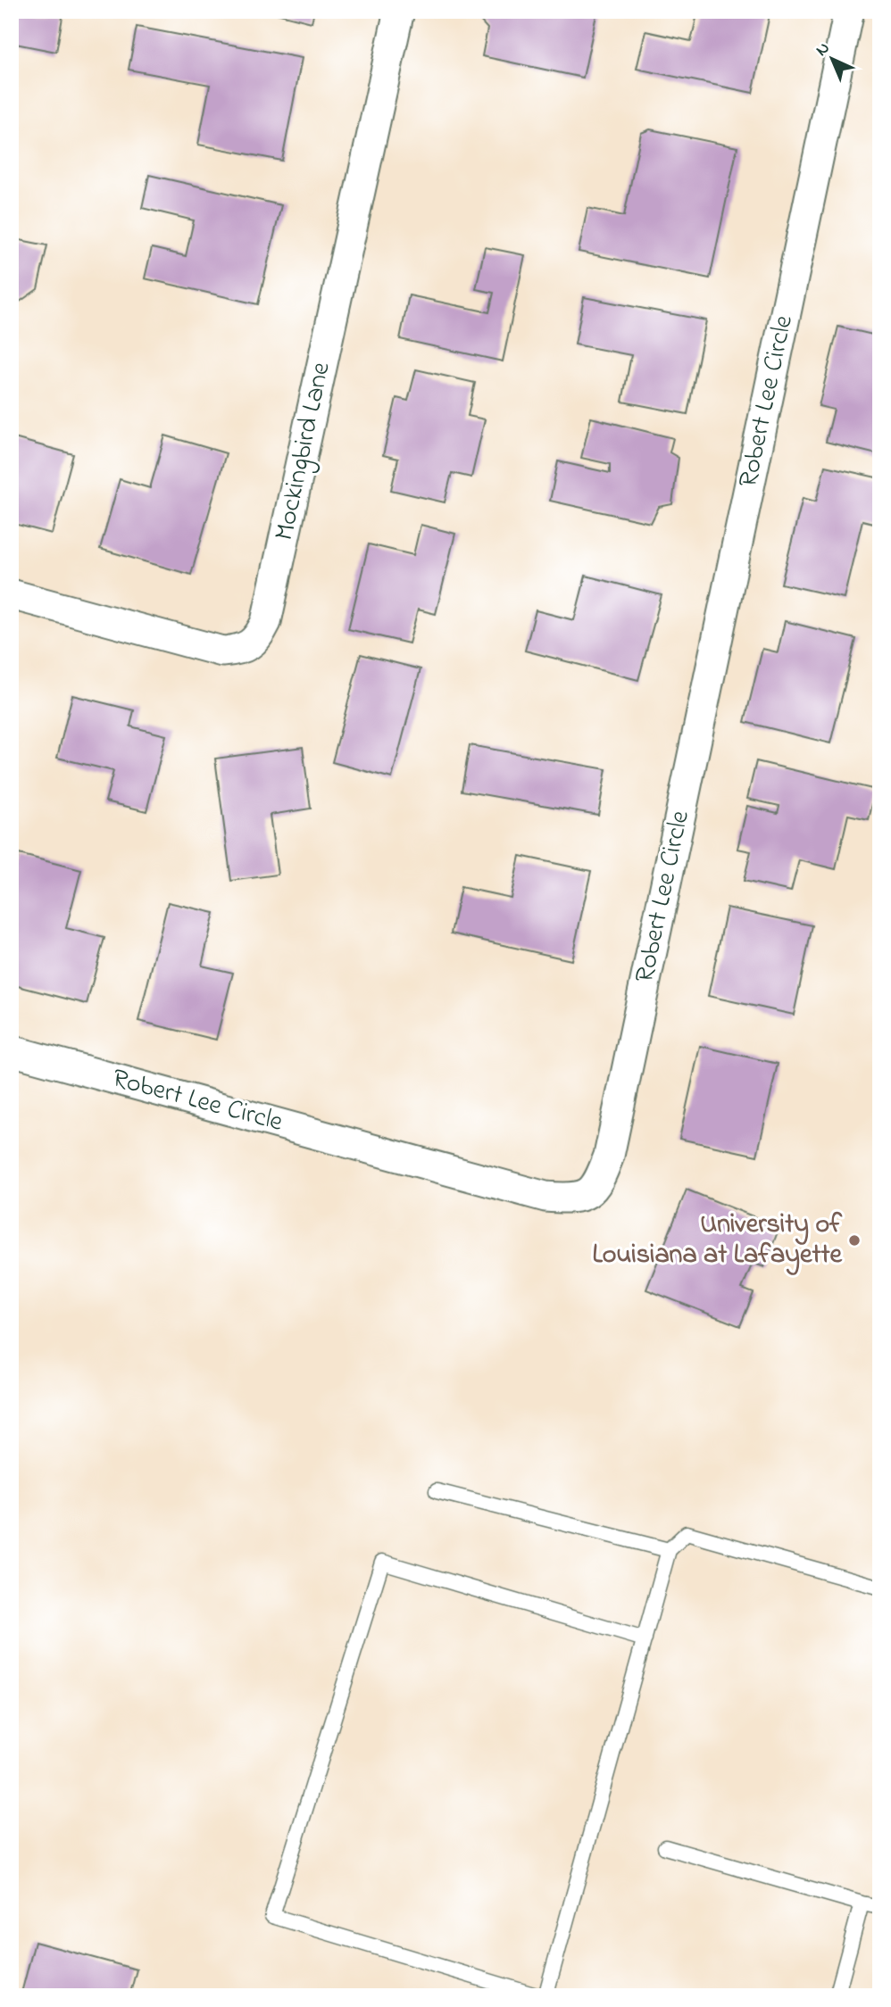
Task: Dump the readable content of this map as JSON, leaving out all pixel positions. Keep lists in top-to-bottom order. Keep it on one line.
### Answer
{"streets":{"street":["Robert Lee Circle","Mockingbird Lane"]},"places":["University of Louisiana at Lafayette"],"north":"top left"}
